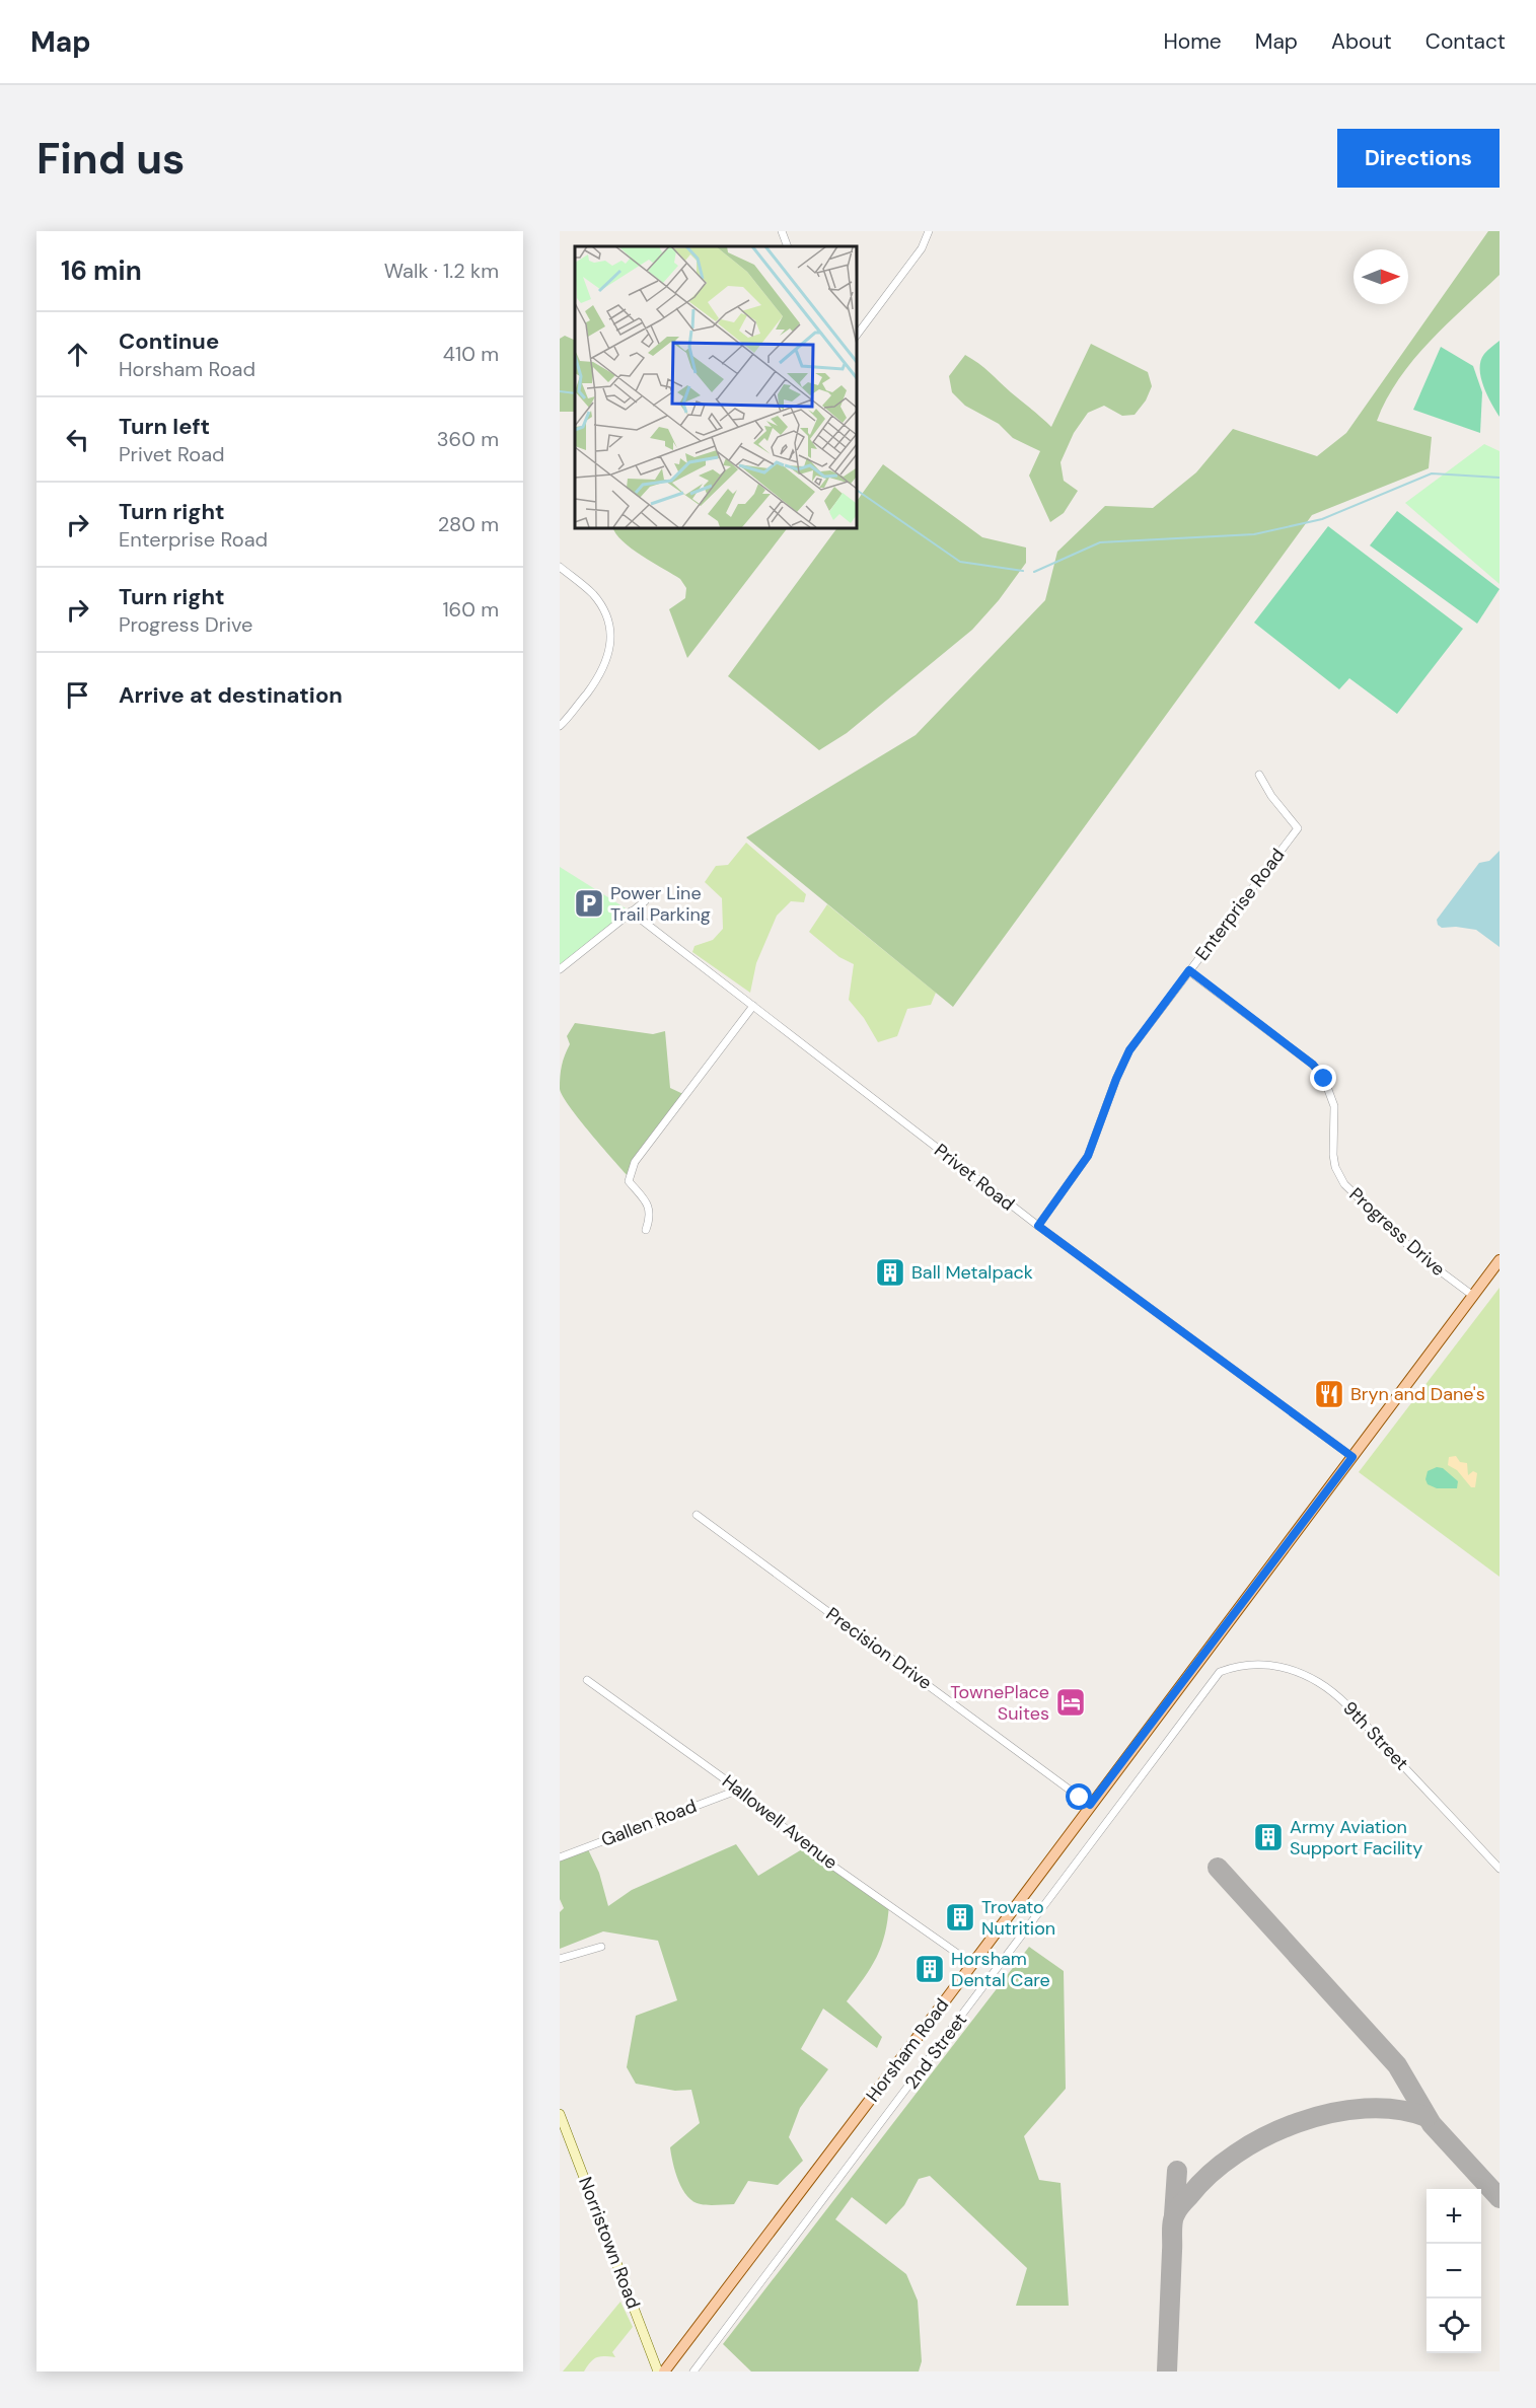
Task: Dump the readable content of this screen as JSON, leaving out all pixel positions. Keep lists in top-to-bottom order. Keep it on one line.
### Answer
{"streets":{"main road":["Horsham Road","Norristown Road"],"street":["Enterprise Road","Privet Road","Progress Drive","Precision Drive","9th Street","Hallowell Avenue","Gallen Road","2nd Street"]},"crossings":[["Enterprise Road","Privet Road"],["Enterprise Road","Progress Drive"],["Privet Road","Horsham Road"],["Progress Drive","Horsham Road"],["Precision Drive","Horsham Road"],["9th Street","2nd Street"],["Hallowell Avenue","Gallen Road"],["Hallowell Avenue","Horsham Road"]],"places":{"parking":["Power Line Trail Parking"],"building":["Ball Metalpack","Army Aviation Support Facility","Trovato Nutrition","Horsham Dental Care"],"restaurant":["Bryn and Dane's"],"hotel":["TownePlace Suites"]},"north":"right","page":{"header":"Map","nav":["Home","Map","About","Contact"],"buttons":"Directions","title":"Find us","heading":["16 min","Walk · 1.2 km"],"list":[["Continue","Horsham Road","410 m"],["Turn left","Privet Road","360 m"],["Turn right","Enterprise Road","280 m"],["Turn right","Progress Drive","160 m"],"Arrive at destination"],"map_buttons":["+","−"]}}
